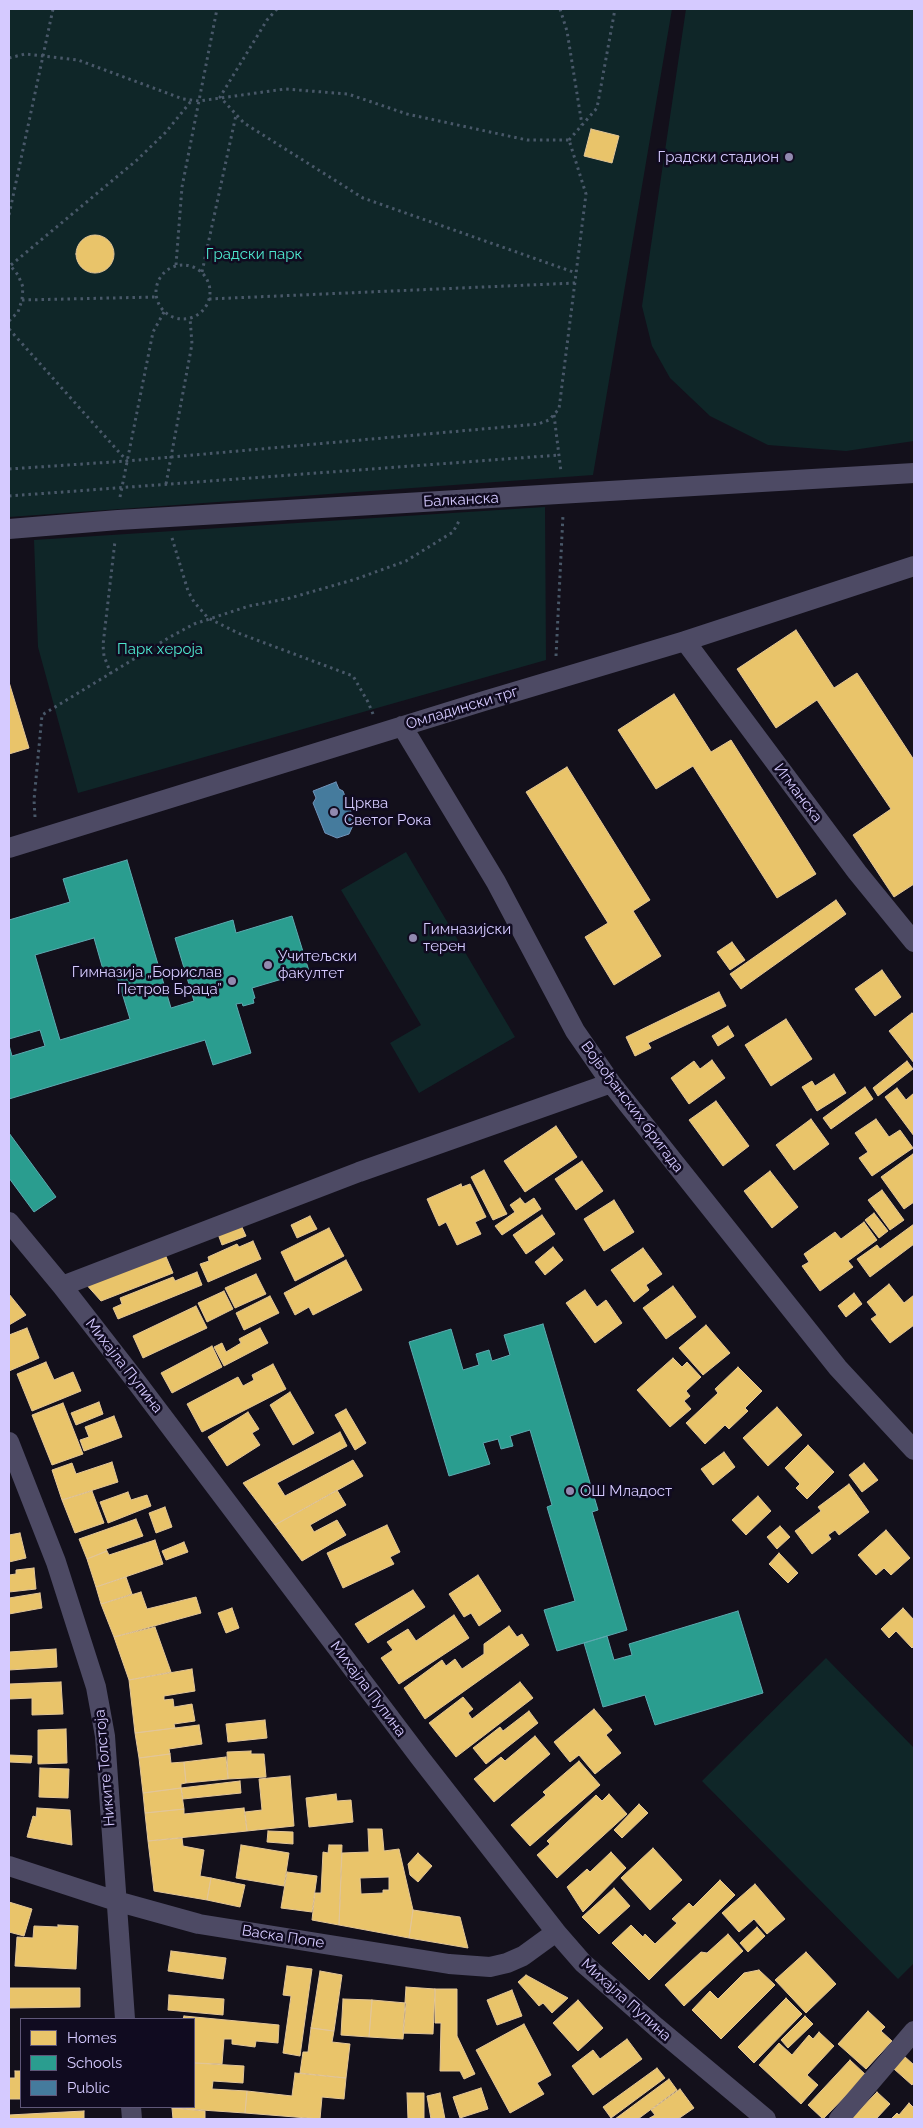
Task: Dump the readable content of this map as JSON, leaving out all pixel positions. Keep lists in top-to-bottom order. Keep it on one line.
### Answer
{"streets":{"street":["Балканска","Омладински трг","Игманска","Војвођанских бригада","Михајла Пупина","Никите Толстоја","Васка Попе"]},"crossings":[["Омладински трг","Игманска"],["Омладински трг","Војвођанских бригада"],["Михајла Пупина","Васка Попе"],["Никите Толстоја","Васка Попе"]],"parks":["Градски парк","Парк хероја"],"places":["Градски стадион","Црква Светог Рока","Гимназијски терен","Учитељски факултет","Гимназија „Борислав Петров Браца”","ОШ Младост"],"legend":["Homes","Schools","Public"]}
